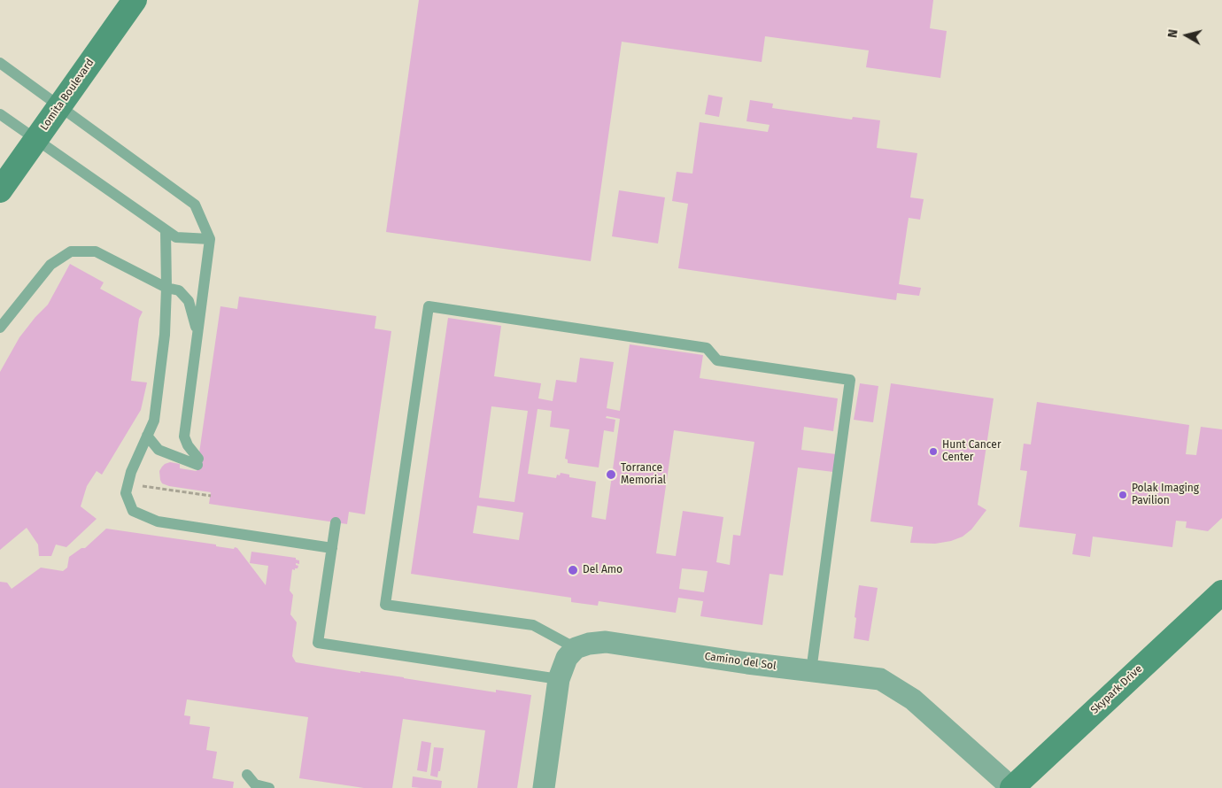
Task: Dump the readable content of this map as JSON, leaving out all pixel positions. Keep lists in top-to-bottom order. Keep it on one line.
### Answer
{"streets":{"main road":["Lomita Boulevard","Skypark Drive"],"street":["Camino del Sol"]},"crossings":[["Camino del Sol","Skypark Drive"]],"places":["Hunt Cancer Center","Torrance Memorial","Polak Imaging Pavilion","Del Amo"],"north":"left"}
